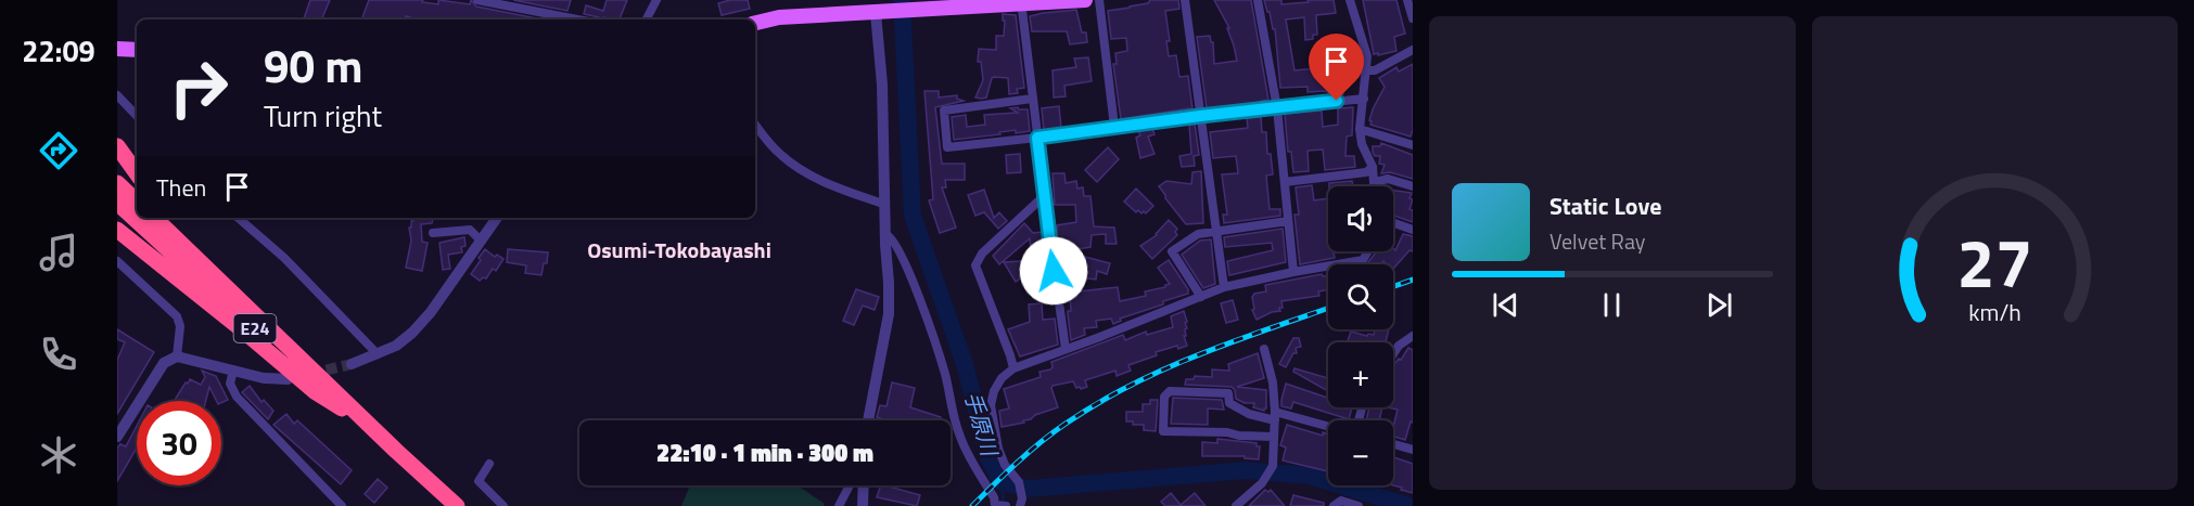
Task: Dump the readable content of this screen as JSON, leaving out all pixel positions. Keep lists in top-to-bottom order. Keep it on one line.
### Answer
{"streets":{"highway":["E24"]},"districts":["Osumi-Tokobayashi"],"water":["手原川"],"page":{"tabs":"22:09","turn":["90 m","Turn right"],"then":"Then","song":["Static Love","Velvet Ray"],"map_buttons":["+","−"],"limit":"30","trip":"22:10 · 1 min · 300 m","gauge":["27","km/h"]}}
